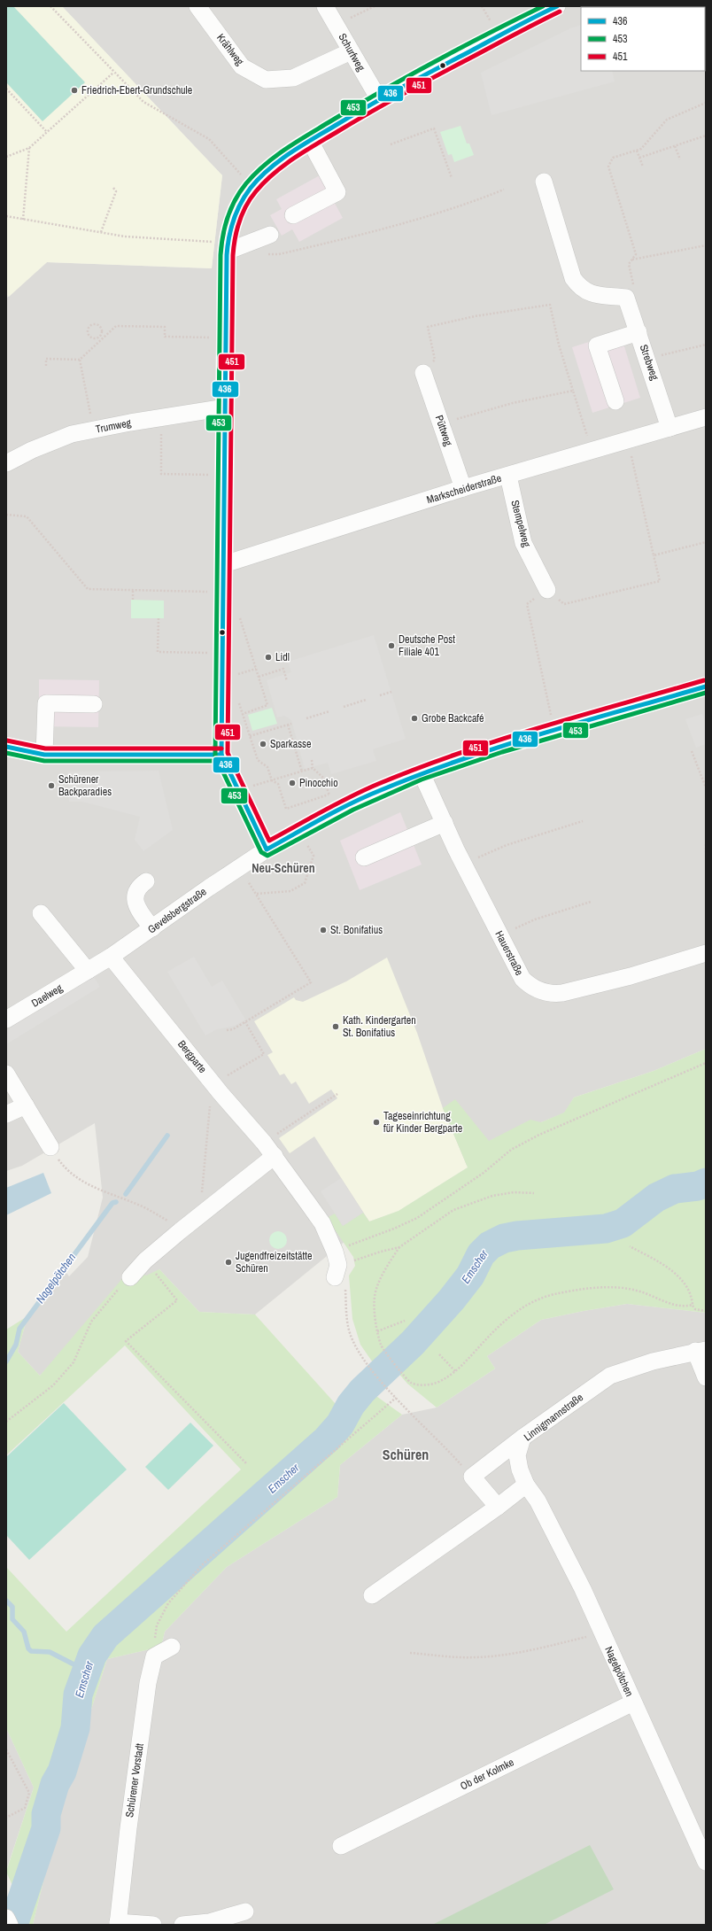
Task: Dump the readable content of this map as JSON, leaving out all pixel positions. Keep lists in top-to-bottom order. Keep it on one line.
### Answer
{"streets":{"street":["Krählweg","Schurfweg","Strebweg","Trumweg","Püttweg","Markscheiderstraße","Stempelweg","Gevelsbergstraße","Hauerstraße","Daelweg","Bergparte","Linnigmannstraße","Nagelpötchen","Ob der Kolmke","Schürener Vorstadt"]},"crossings":[["Krählweg","Schurfweg"],["Strebweg","Markscheiderstraße"],["Püttweg","Markscheiderstraße"],["Markscheiderstraße","Stempelweg"],["Gevelsbergstraße","Hauerstraße"],["Gevelsbergstraße","Daelweg"],["Gevelsbergstraße","Bergparte"],["Linnigmannstraße","Nagelpötchen"],["Nagelpötchen","Ob der Kolmke"]],"districts":["Neu-Schüren","Schüren"],"water":["Emscher","Nagelpötchen"],"places":["Friedrich-Ebert-Grundschule","Deutsche Post Filiale 401","Lidl","Grobe Backcafé","Sparkasse","Pinocchio","Schürener Backparadies","St. Bonifatius","Kath. Kindergarten St. Bonifatius","Tageseinrichtung für Kinder Bergparte","Jugendfreizeitstätte Schüren"],"lines":["transit line 436","transit line 453","transit line 451"],"legend":["436","453","451"]}
